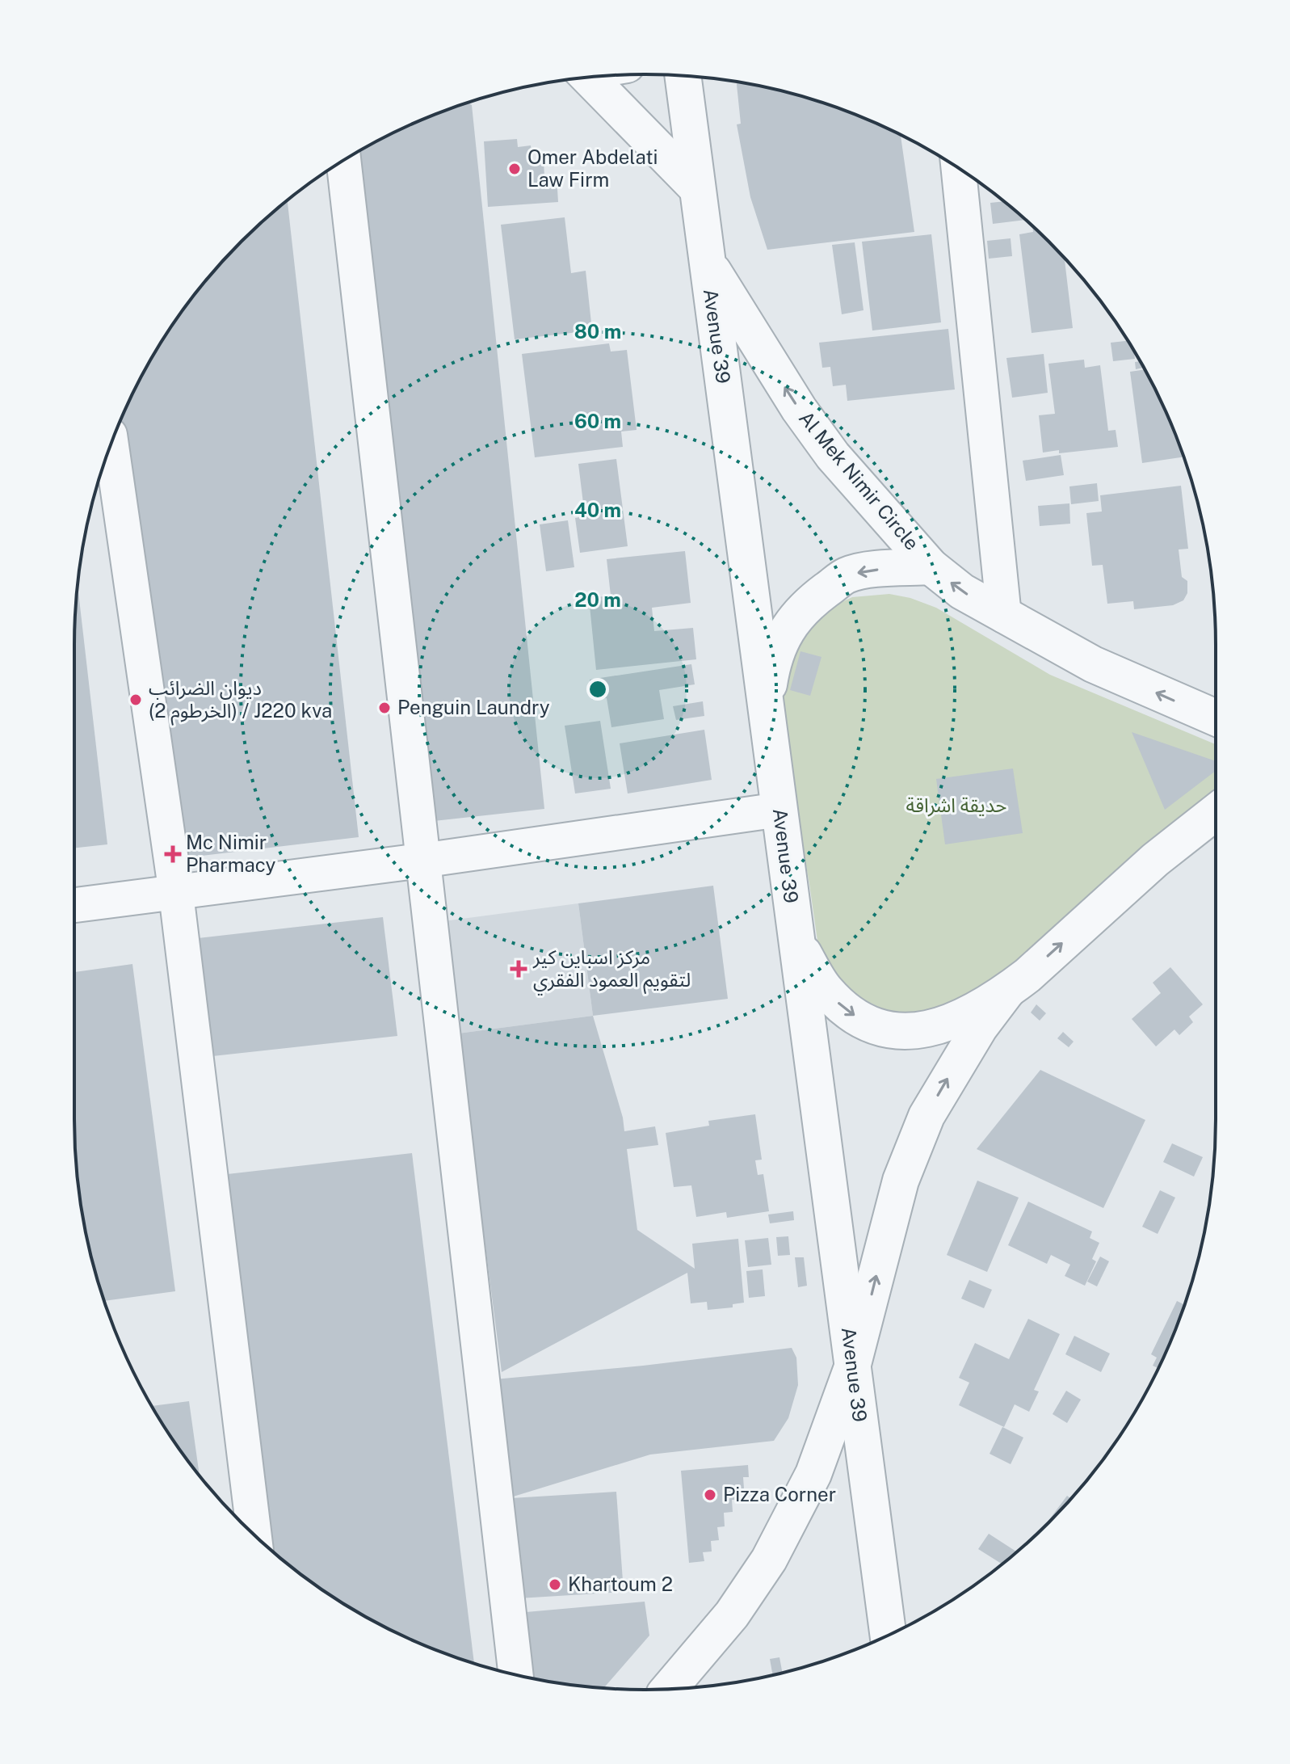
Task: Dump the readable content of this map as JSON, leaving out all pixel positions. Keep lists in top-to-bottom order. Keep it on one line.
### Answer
{"streets":{"street":["Avenue 39","Al Mek Nimir Circle"]},"crossings":[["Avenue 39","Al Mek Nimir Circle"]],"one_way":["Al Mek Nimir Circle"],"parks":["حديقة اشراقة"],"places":{"other":["Omer Abdelati Law Firm","ديوان الضرائب (الخرطوم 2) / J220 kva","Penguin Laundry","Pizza Corner","Khartoum 2"],"health":["Mc Nimir Pharmacy","مركز اسباين كير لتقويم العمود الفقري"]},"rings":["80 m","60 m","40 m","20 m"]}
